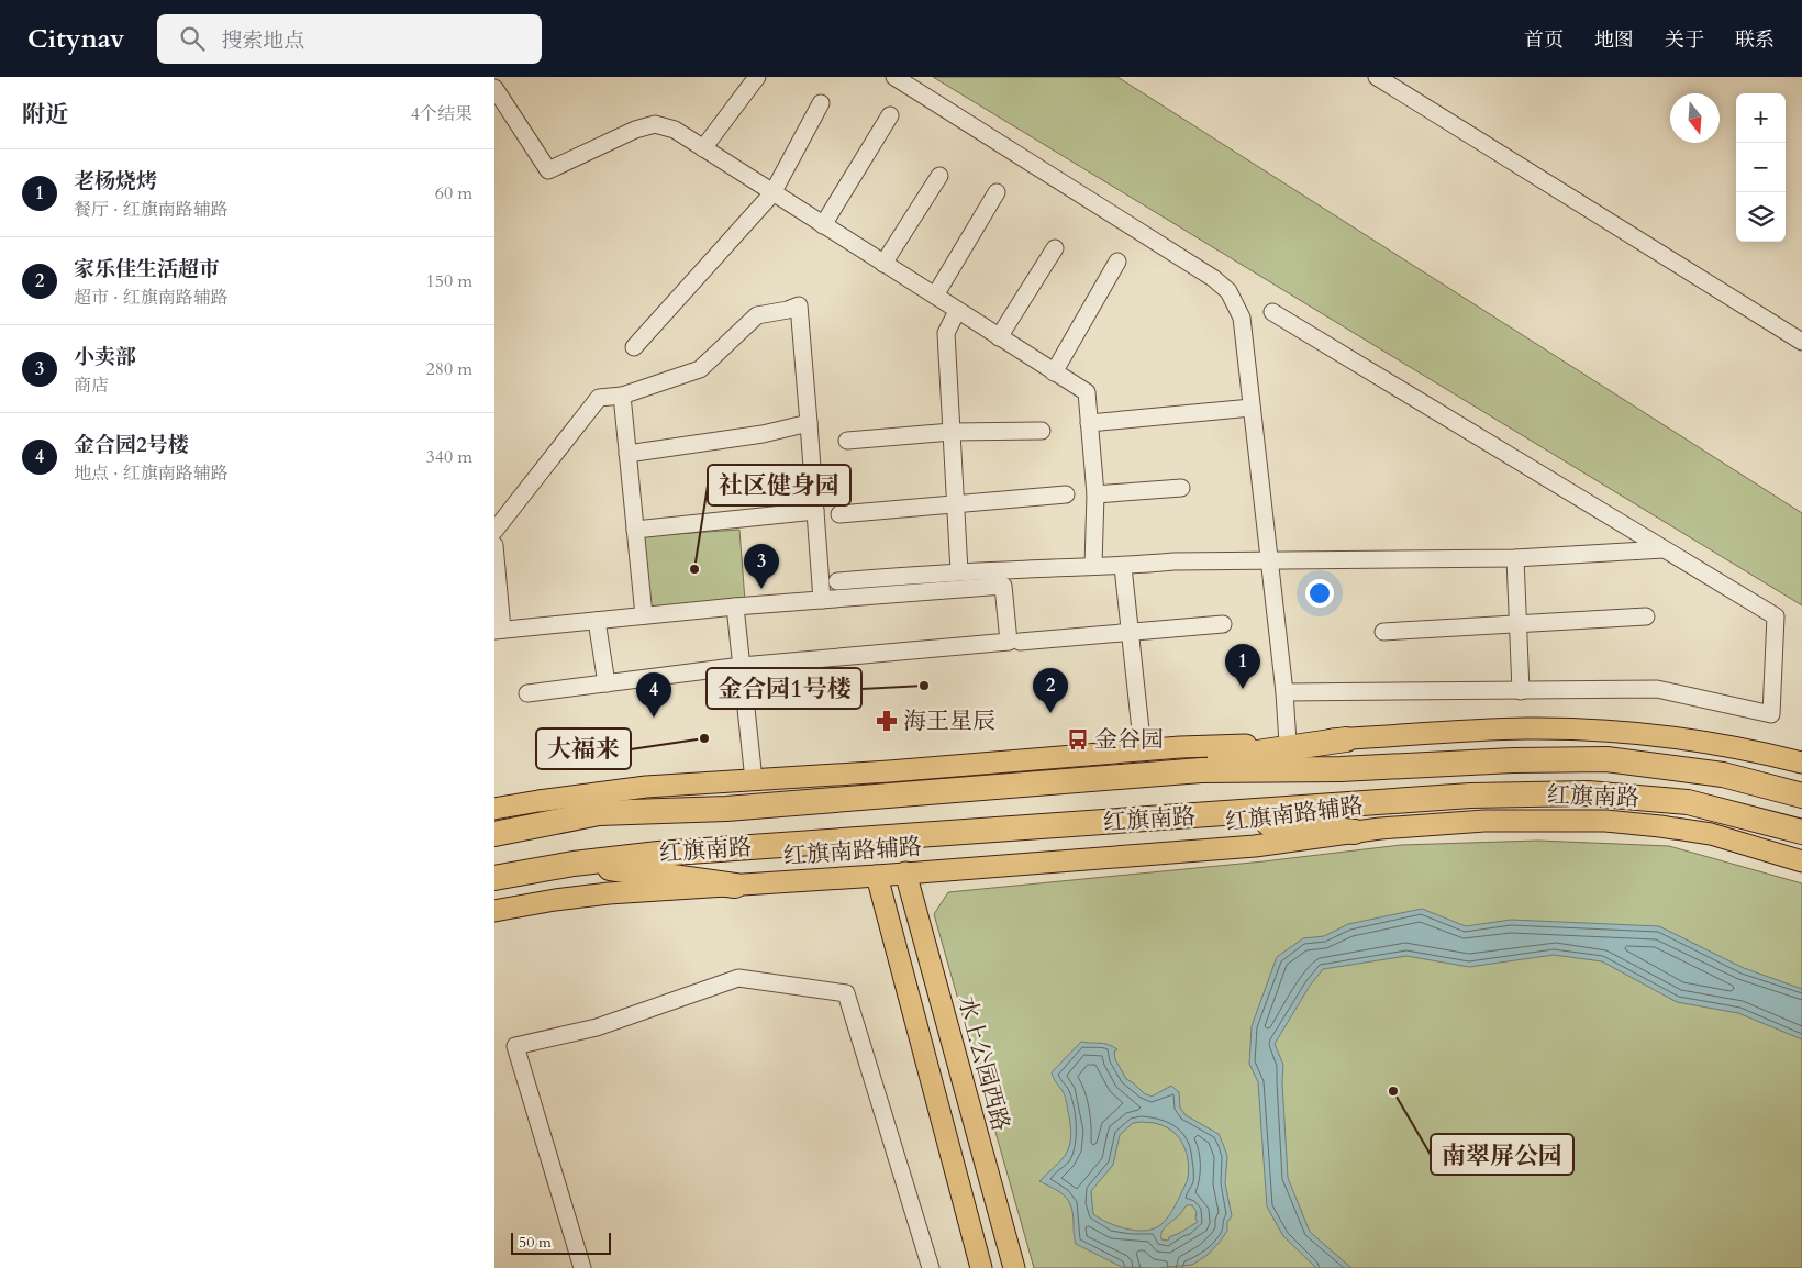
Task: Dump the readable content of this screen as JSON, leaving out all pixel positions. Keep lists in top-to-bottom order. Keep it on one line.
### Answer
{"streets":{"highway":["红旗南路"],"main road":["红旗南路辅路","水上公园西路"]},"crossings":[["红旗南路辅路","水上公园西路"]],"places":{"other":["社区健身园","金合园1号楼","大福来","南翠屏公园"],"pharmacy":["海王星辰"],"bus stop":["金谷园"]},"scale_bar":"50 m","north":"bottom","page":{"header":"Citynav","search":"搜索地点","nav":["首页","地图","关于","联系"],"heading":["附近","4个结果"],"map_buttons":["+","−"],"list":[{"mark":"1","name":"老杨烧烤","note":"餐厅 · 红旗南路辅路","value":"60 m"},{"mark":"2","name":"家乐佳生活超市","note":"超市 · 红旗南路辅路","value":"150 m"},{"mark":"3","name":"小卖部","note":"商店","value":"280 m"},{"mark":"4","name":"金合园2号楼","note":"地点 · 红旗南路辅路","value":"340 m"}],"pins":["3","1","2","4"],"scale":"50 m"}}
